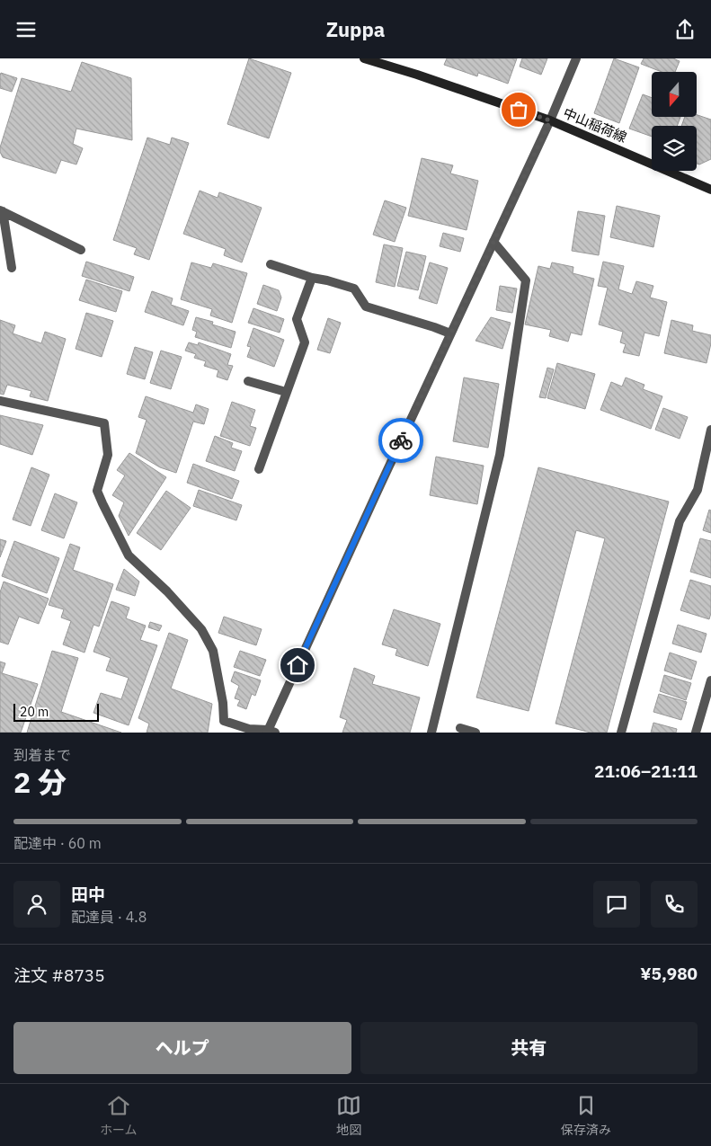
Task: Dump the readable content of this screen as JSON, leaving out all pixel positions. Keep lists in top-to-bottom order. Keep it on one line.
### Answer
{"streets":{"main road":["中山稲荷線"]},"scale_bar":"20 m","north":"bottom","page":{"header":"Zuppa","scale":"20 m","heading":["2 分","到着まで","21:06–21:11"],"panel":["田中","配達員 · 4.8","注文 #8735","¥5,980"],"bar":"配達中 · 60 m","buttons":["ヘルプ","共有"],"tabs":["ホーム","地図","保存済み"]}}
